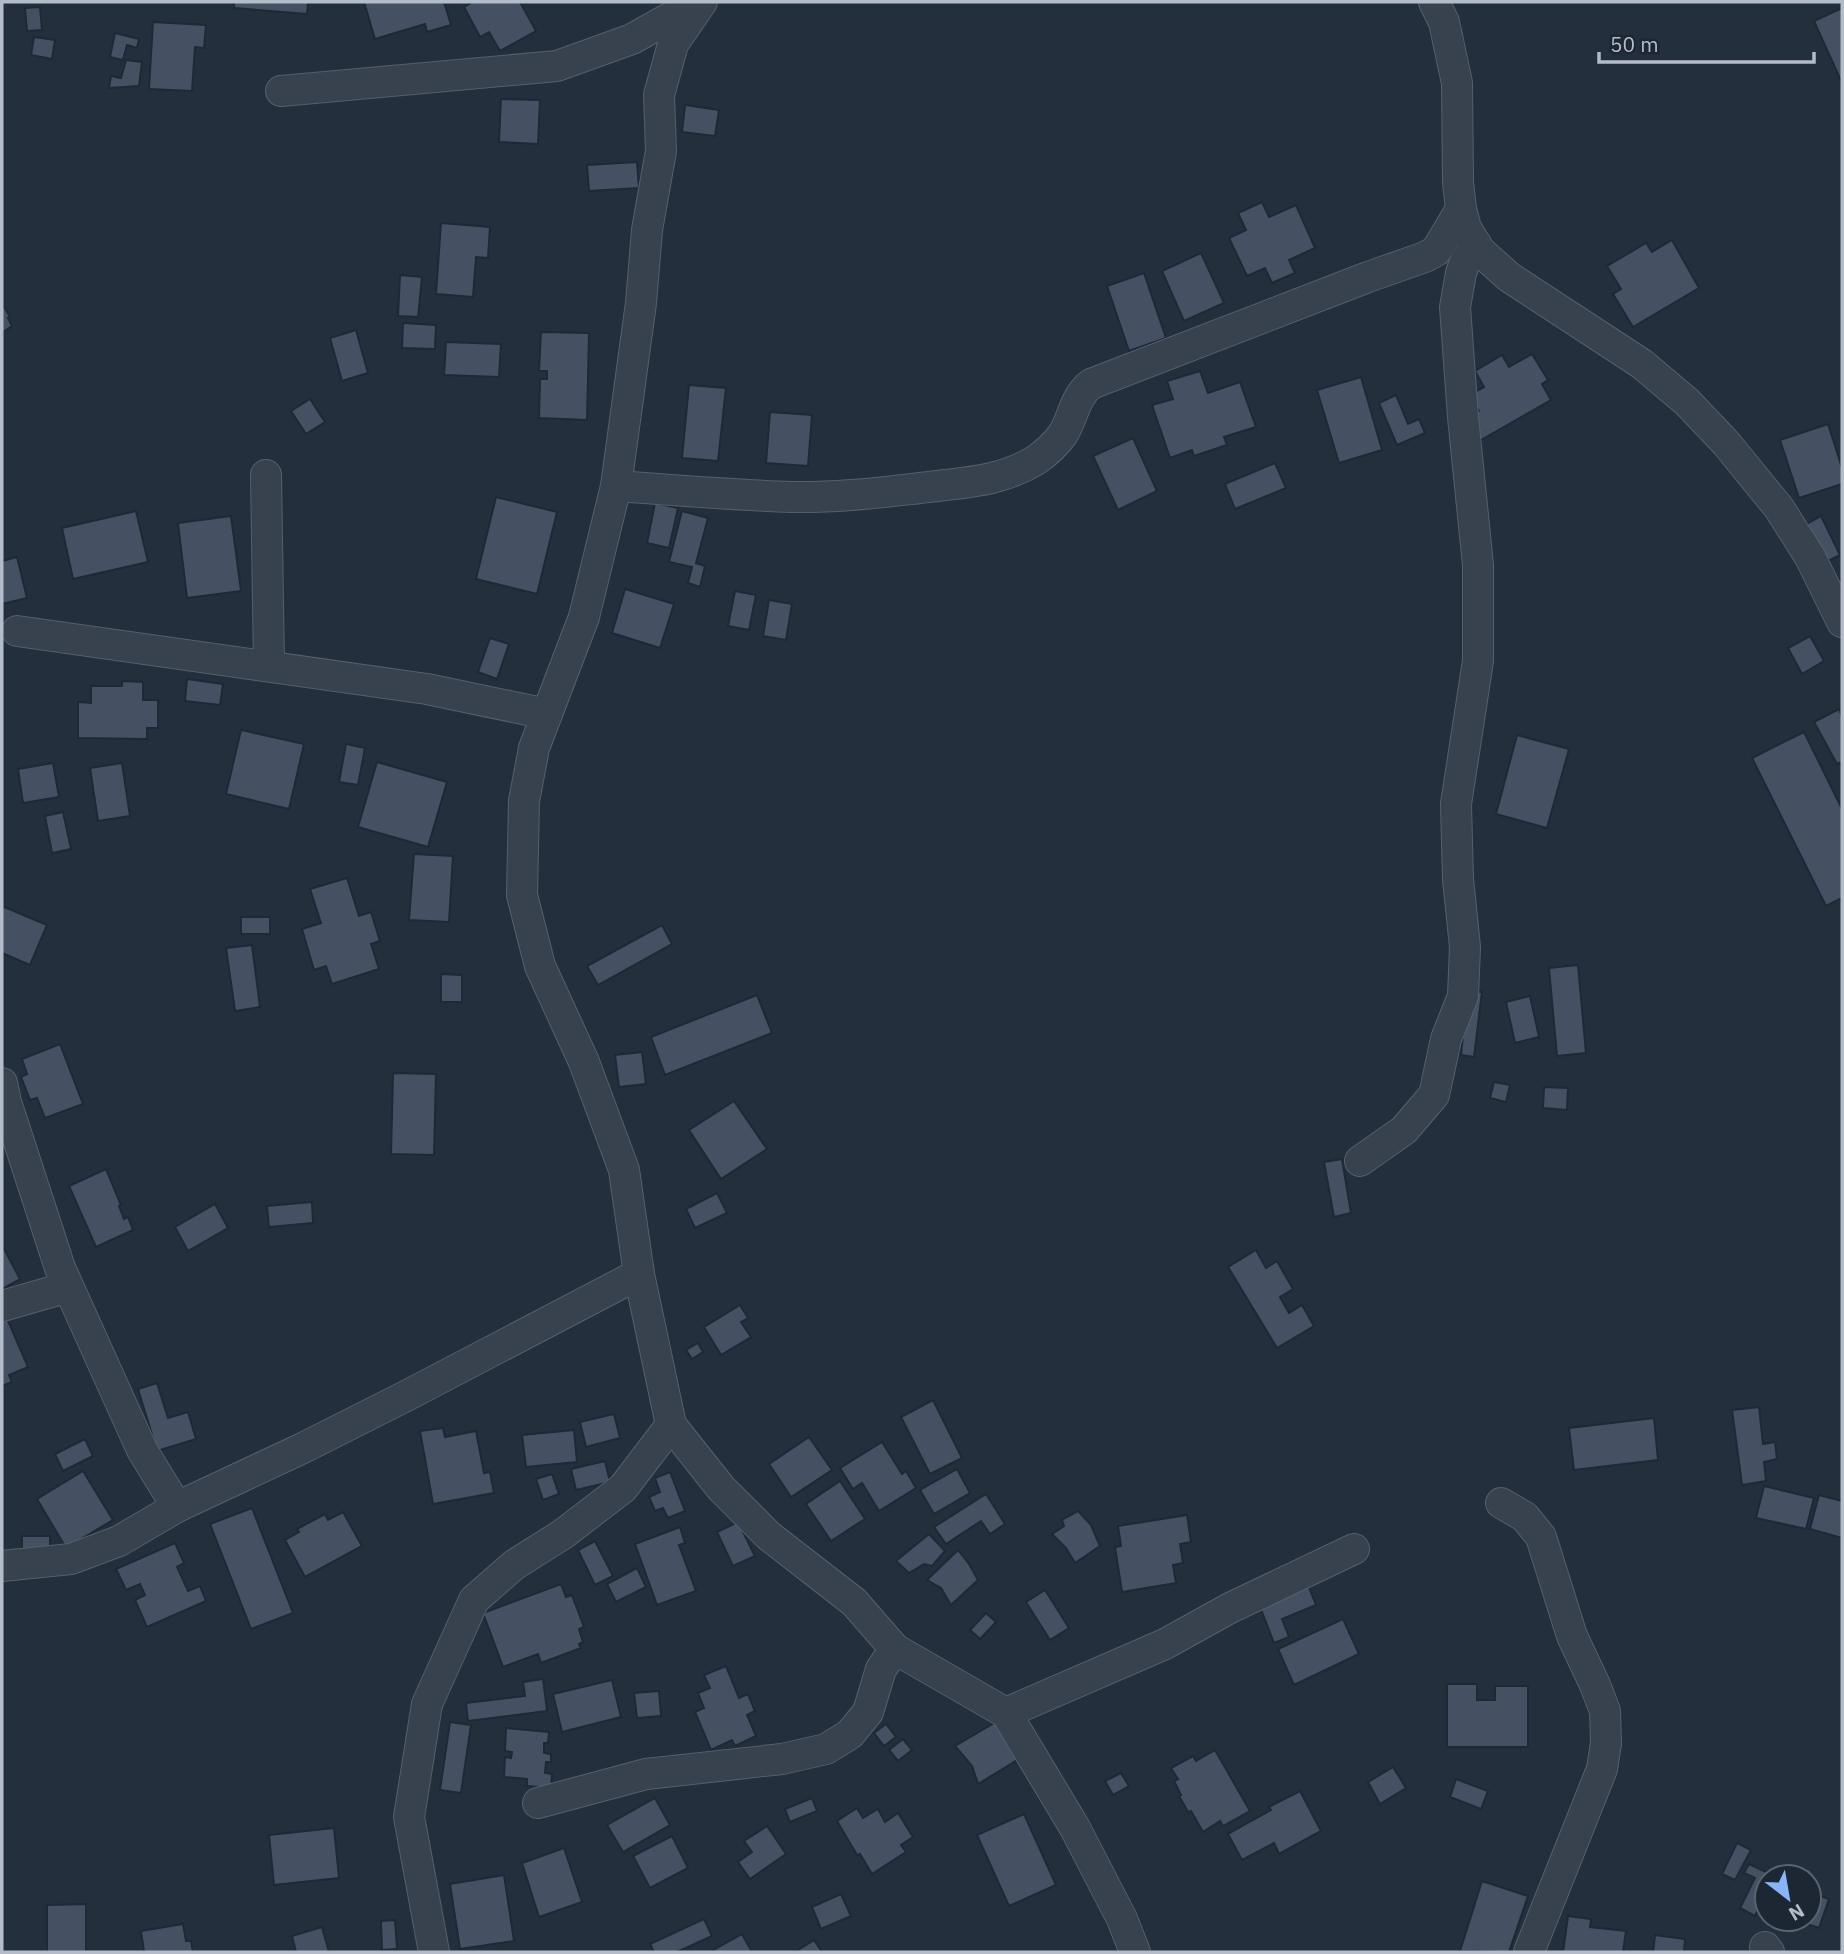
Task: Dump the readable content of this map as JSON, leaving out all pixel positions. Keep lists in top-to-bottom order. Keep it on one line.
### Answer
{"scale_bar":"50 m","north":"bottom right"}
